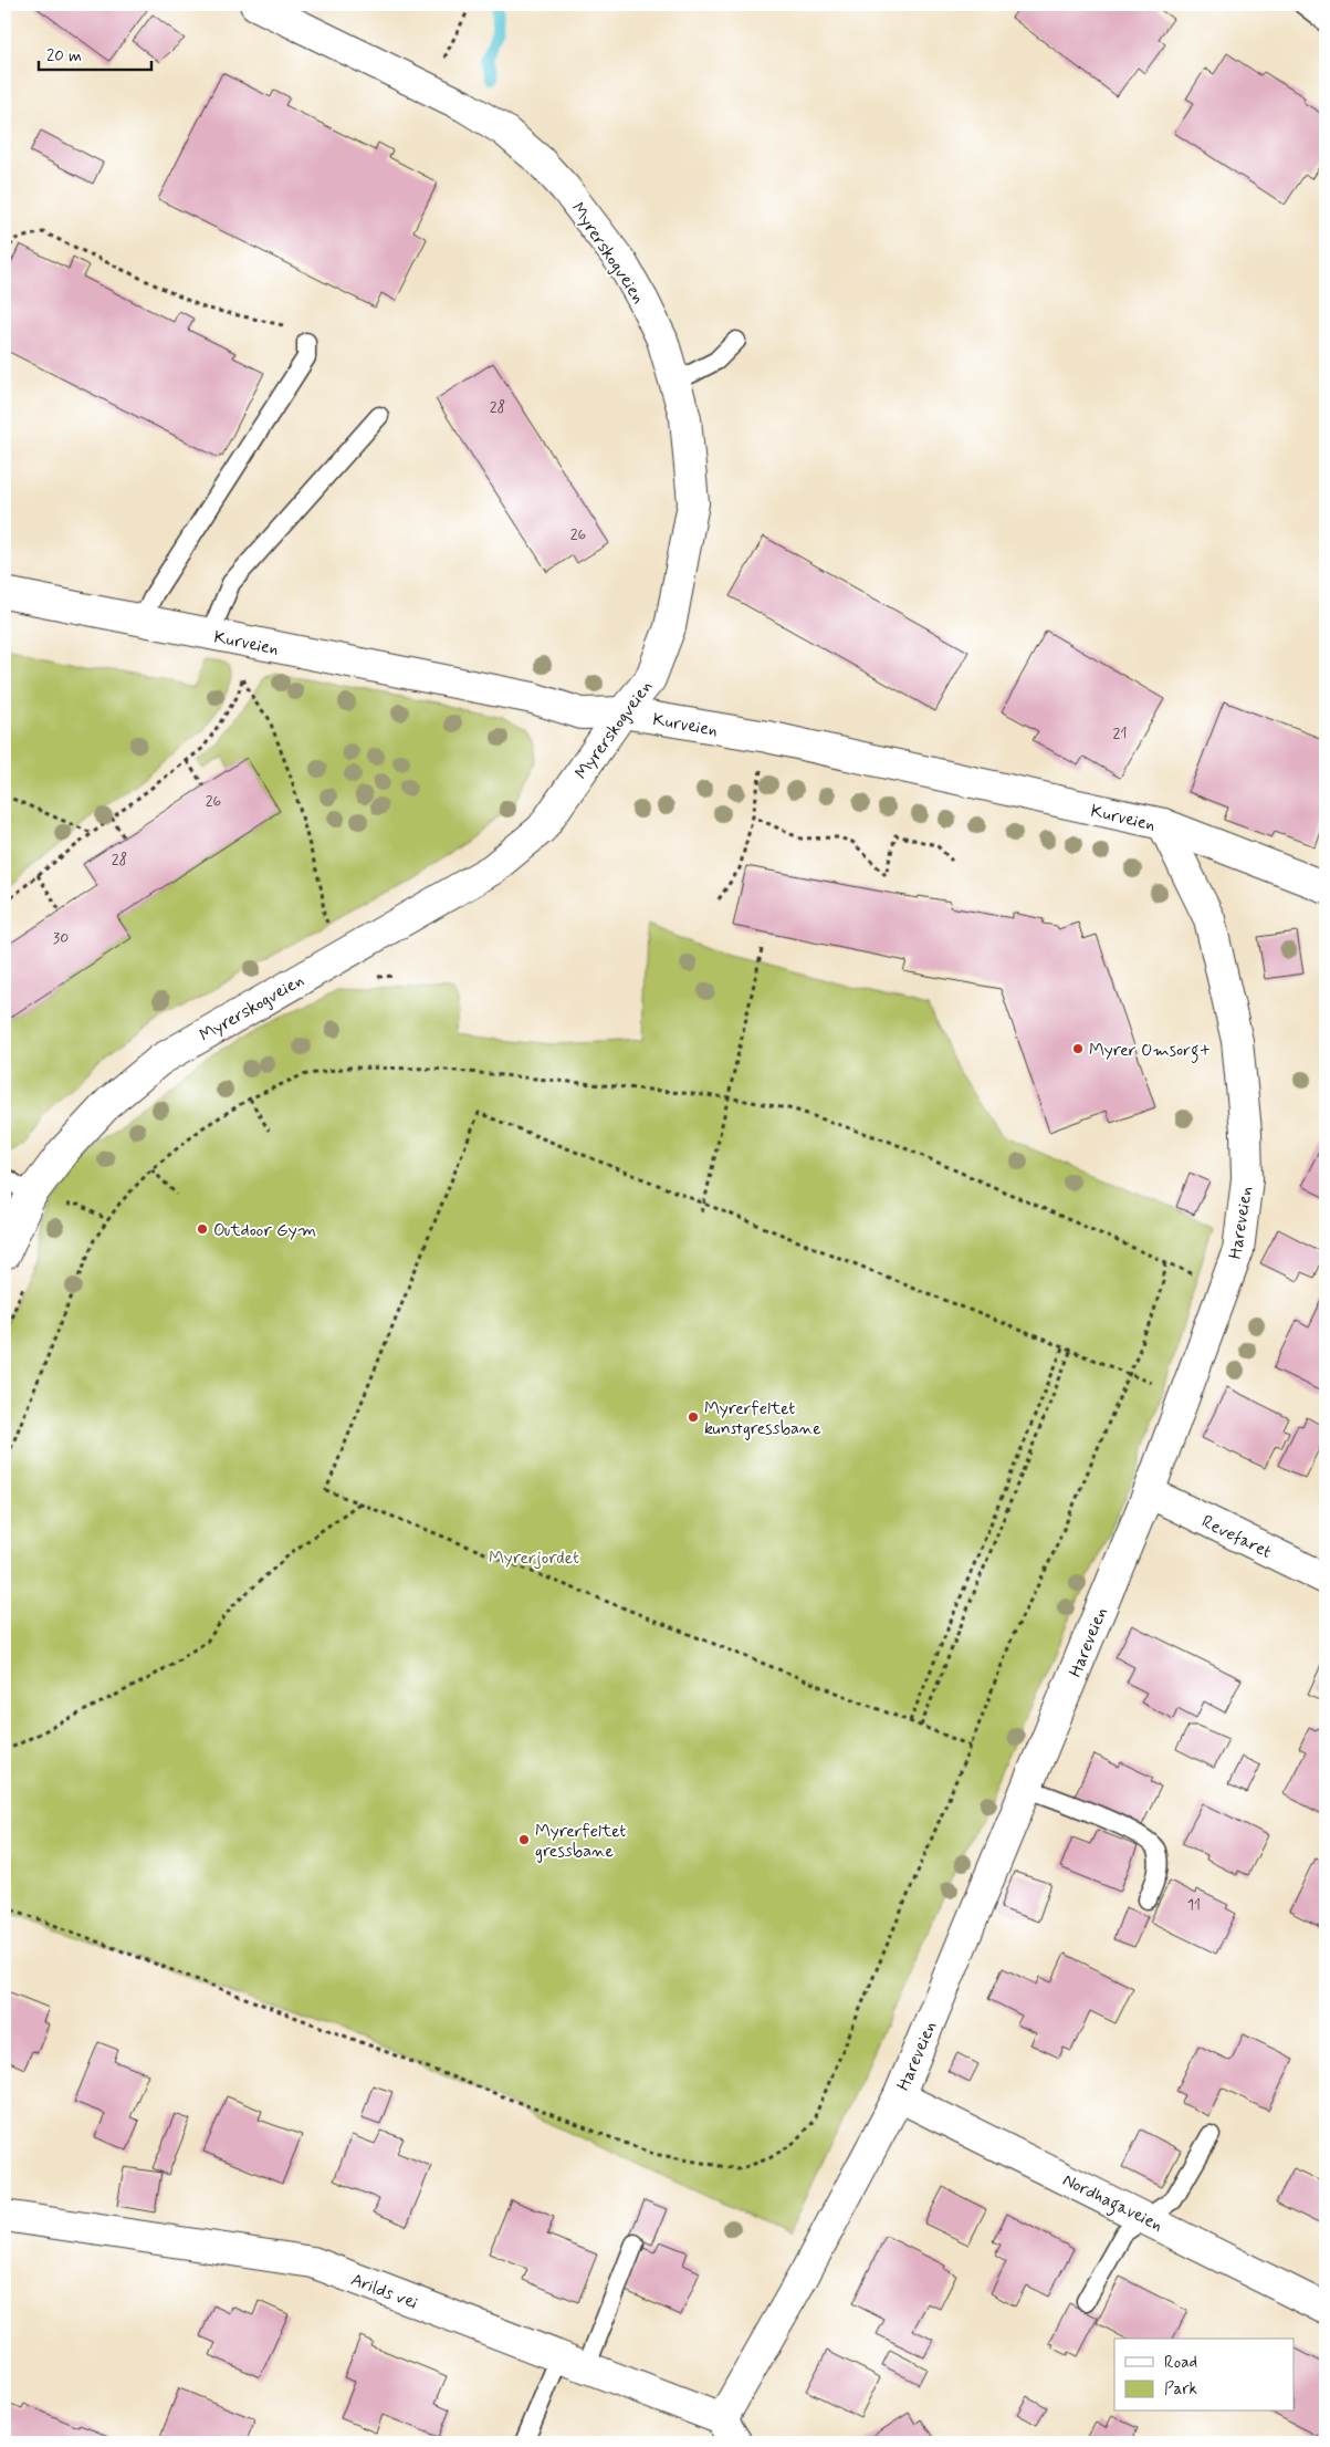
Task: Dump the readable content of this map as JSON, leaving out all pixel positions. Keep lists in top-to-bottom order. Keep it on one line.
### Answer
{"streets":{"street":["Myrerskogveien","Kurveien","Hareveien","Revefaret","Nordhagaveien","Arilds vei"]},"crossings":[["Myrerskogveien","Kurveien"],["Kurveien","Hareveien"],["Hareveien","Revefaret"],["Hareveien","Nordhagaveien"],["Hareveien","Arilds vei"]],"parks":["Myrerjordet"],"places":["Myrer Omsorg+","Outdoor Gym","Myrerfeltet kunstgressbane","Myrerfeltet gressbane"],"house_numbers":["28","26","21","26","28","30","11"],"legend":["Road","Park"],"scale_bar":"20 m"}
